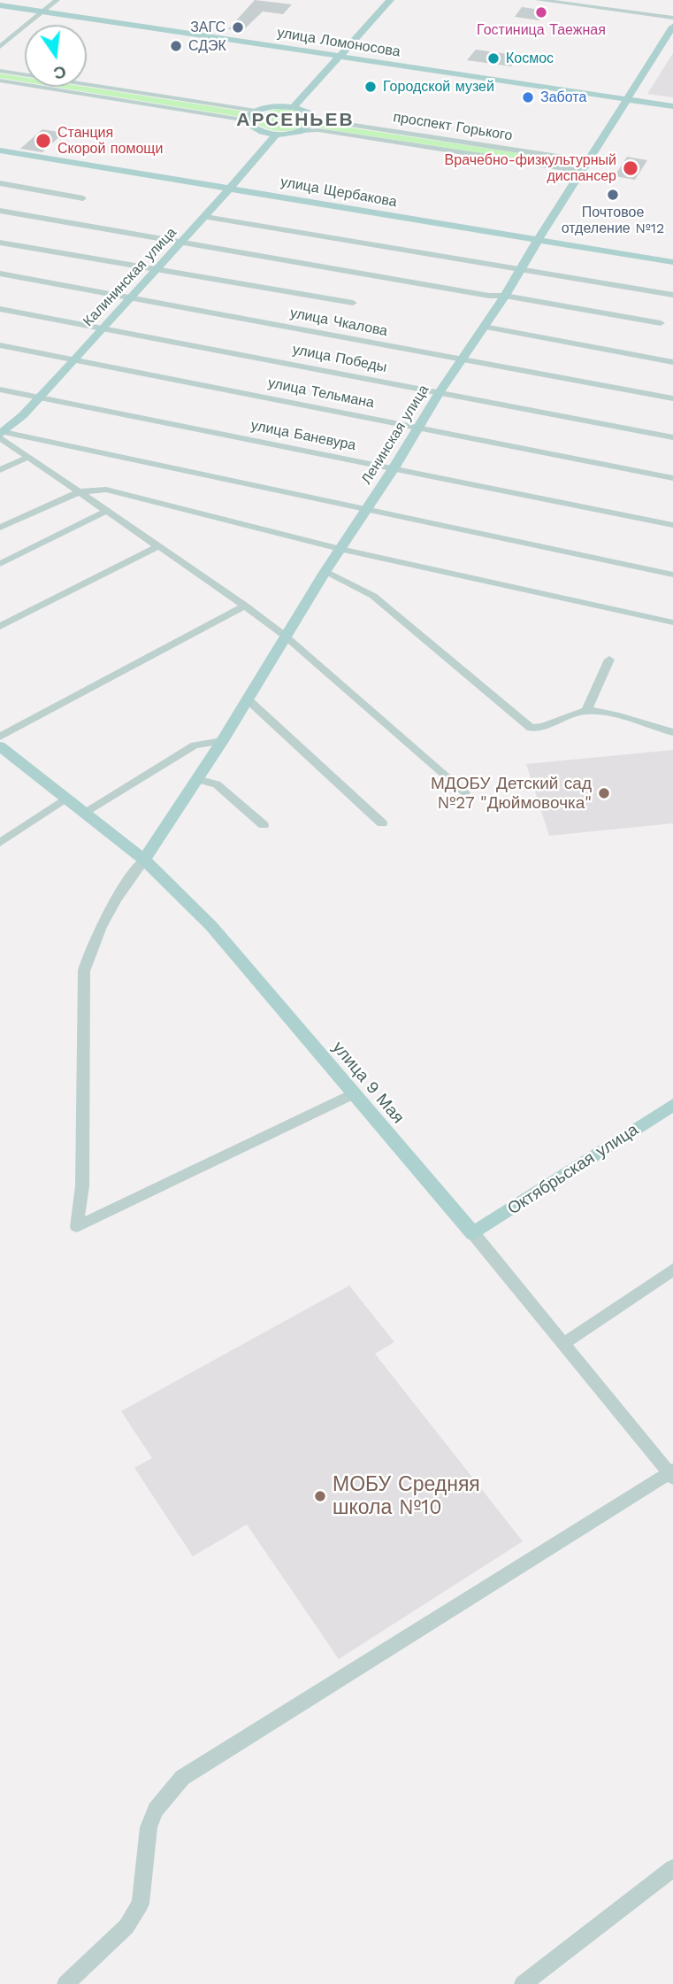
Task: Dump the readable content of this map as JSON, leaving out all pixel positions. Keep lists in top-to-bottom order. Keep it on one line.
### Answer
{"streets":{"main road":["улица Ломоносова","проспект Горького","улица Щербакова","Калининская улица","Ленинская улица","улица 9 Мая","Октябрьская улица"],"street":["улица Чкалова","улица Победы","улица Тельмана","улица Баневура"]},"crossings":[["улица Ломоносова","Ленинская улица"],["проспект Горького","Калининская улица"],["проспект Горького","Ленинская улица"],["улица Щербакова","Калининская улица"],["улица Щербакова","Ленинская улица"],["Калининская улица","улица Чкалова"],["Калининская улица","улица Победы"],["Калининская улица","улица Тельмана"],["Калининская улица","улица Баневура"],["улица Чкалова","Ленинская улица"],["улица Победы","Ленинская улица"],["улица Тельмана","Ленинская улица"],["Ленинская улица","улица Баневура"],["Ленинская улица","улица 9 Мая"],["улица 9 Мая","Октябрьская улица"]],"districts":["АРСЕНЬЕВ"],"places":["Гостиница Таежная","ЗАГС","СДЭК","Космос","Городской музей","Забота","Станция Скорой помощи","Врачебно-физкультурный диспансер","Почтовое отделение №12","МДОБУ Детский сад №27 \"Дюймовочка\"","МОБУ Средняя школа №10"],"north":"bottom"}
